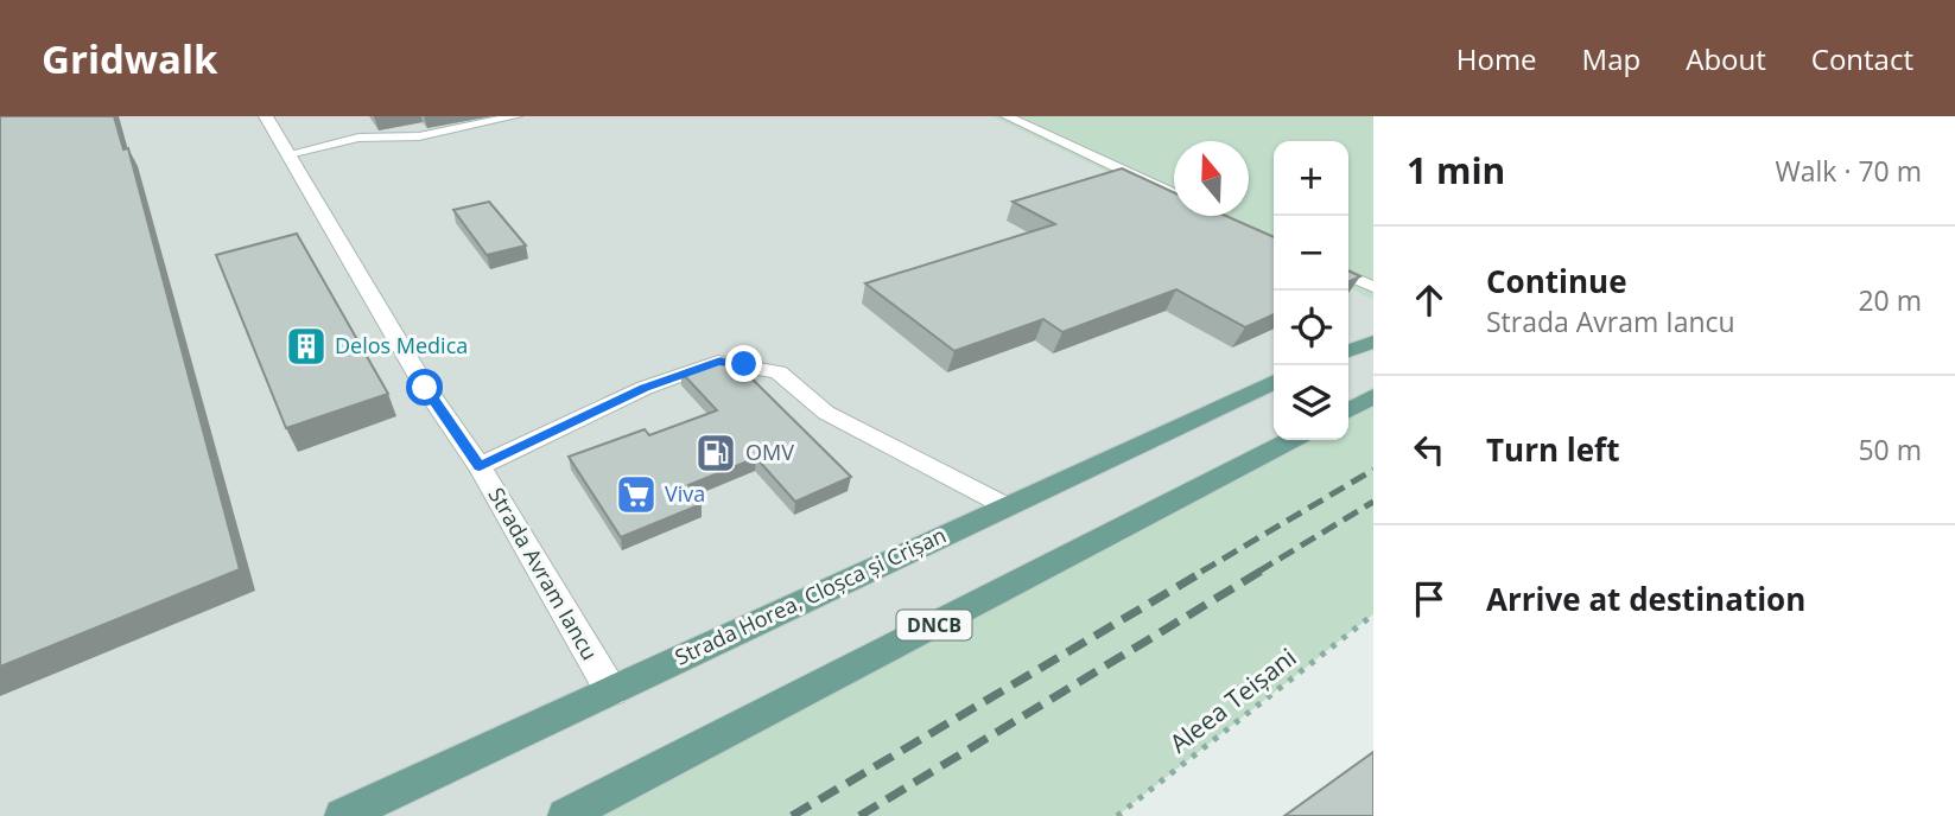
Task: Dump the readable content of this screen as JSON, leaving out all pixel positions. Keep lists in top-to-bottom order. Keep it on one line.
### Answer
{"streets":{"main road":["Strada Horea, Cloșca și Crișan","DNCB"],"street":["Strada Avram Iancu"],"path":["Aleea Teișani"]},"crossings":[["Strada Avram Iancu","Strada Horea, Cloșca și Crișan"]],"places":{"building":["Delos Medica"],"fuel station":["OMV"],"supermarket":["Viva"]},"north":"top","page":{"header":"Gridwalk","nav":["Home","Map","About","Contact"],"heading":["1 min","Walk · 70 m"],"map_buttons":["+","−"],"list":[["Continue","Strada Avram Iancu","20 m"],["Turn left","50 m"],"Arrive at destination"]}}
